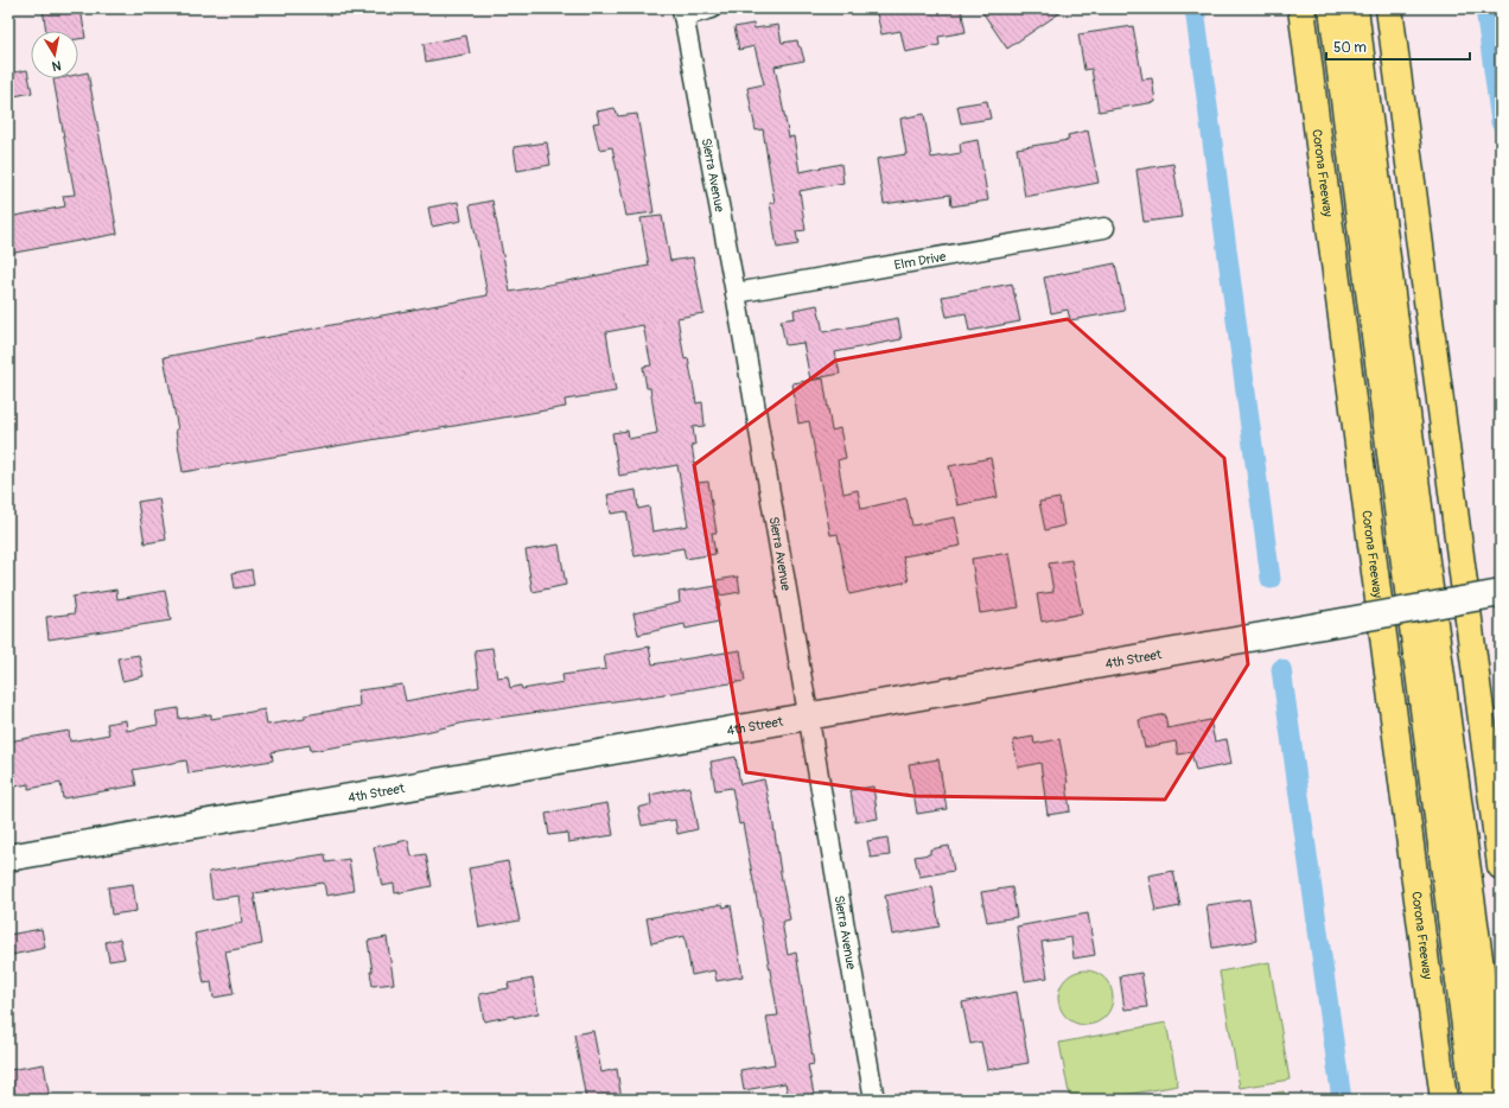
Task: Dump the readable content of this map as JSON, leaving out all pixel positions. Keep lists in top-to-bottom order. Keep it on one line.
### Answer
{"streets":{"highway":["Corona Freeway"],"street":["Sierra Avenue","Elm Drive","4th Street"]},"crossings":[["Sierra Avenue","Elm Drive"],["Sierra Avenue","4th Street"]],"scale_bar":"50 m","north":"bottom"}
